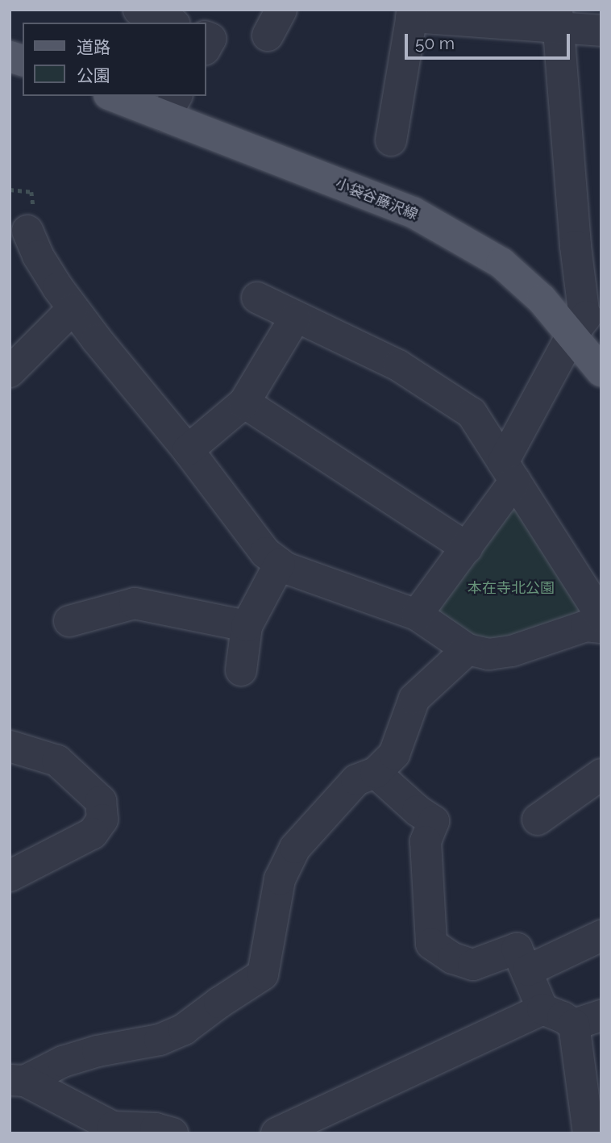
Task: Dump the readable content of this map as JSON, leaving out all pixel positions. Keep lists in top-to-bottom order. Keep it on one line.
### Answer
{"streets":{"main road":["小袋谷藤沢線"]},"parks":["本在寺北公園"],"legend":["道路","公園"],"scale_bar":"50 m"}
